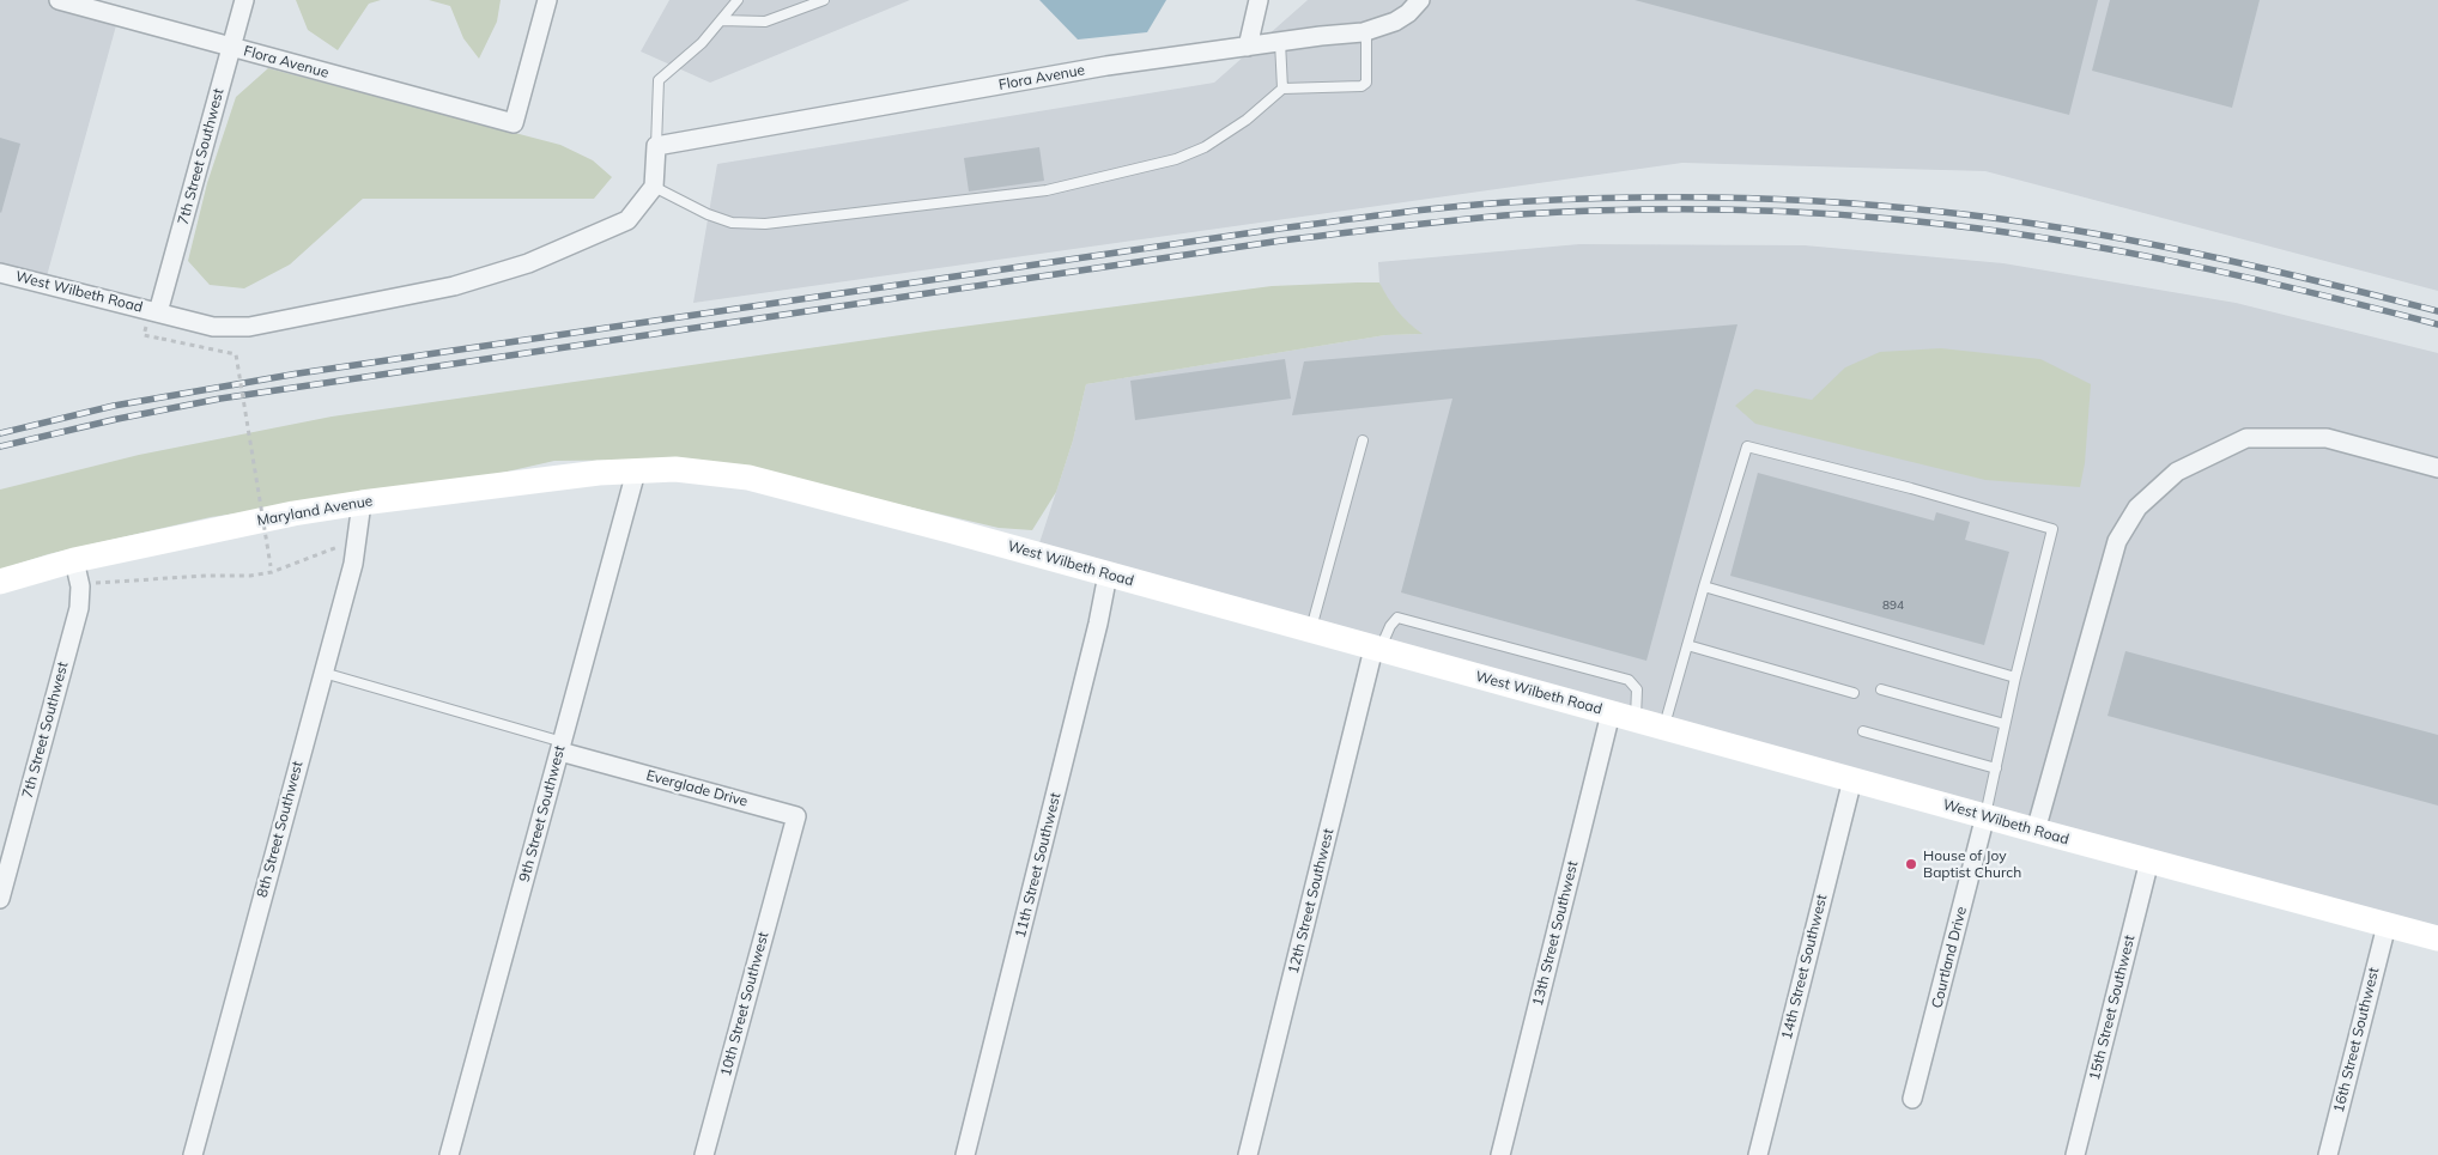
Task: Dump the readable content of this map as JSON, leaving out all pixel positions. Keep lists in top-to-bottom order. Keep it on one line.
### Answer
{"streets":{"main road":["West Wilbeth Road","Maryland Avenue"],"street":["Flora Avenue","7th Street Southwest","Everglade Drive","9th Street Southwest","8th Street Southwest","11th Street Southwest","12th Street Southwest","13th Street Southwest","Courtland Drive","14th Street Southwest","10th Street Southwest","15th Street Southwest","16th Street Southwest"]},"crossings":[["Flora Avenue","7th Street Southwest"],["7th Street Southwest","West Wilbeth Road"],["7th Street Southwest","Maryland Avenue"],["West Wilbeth Road","Maryland Avenue"],["West Wilbeth Road","9th Street Southwest"],["West Wilbeth Road","11th Street Southwest"],["West Wilbeth Road","12th Street Southwest"],["West Wilbeth Road","13th Street Southwest"],["West Wilbeth Road","Courtland Drive"],["West Wilbeth Road","14th Street Southwest"],["West Wilbeth Road","15th Street Southwest"],["West Wilbeth Road","16th Street Southwest"],["Maryland Avenue","9th Street Southwest"],["Maryland Avenue","8th Street Southwest"],["Everglade Drive","9th Street Southwest"],["Everglade Drive","10th Street Southwest"]],"places":["House of Joy Baptist Church"],"house_numbers":["894"]}
